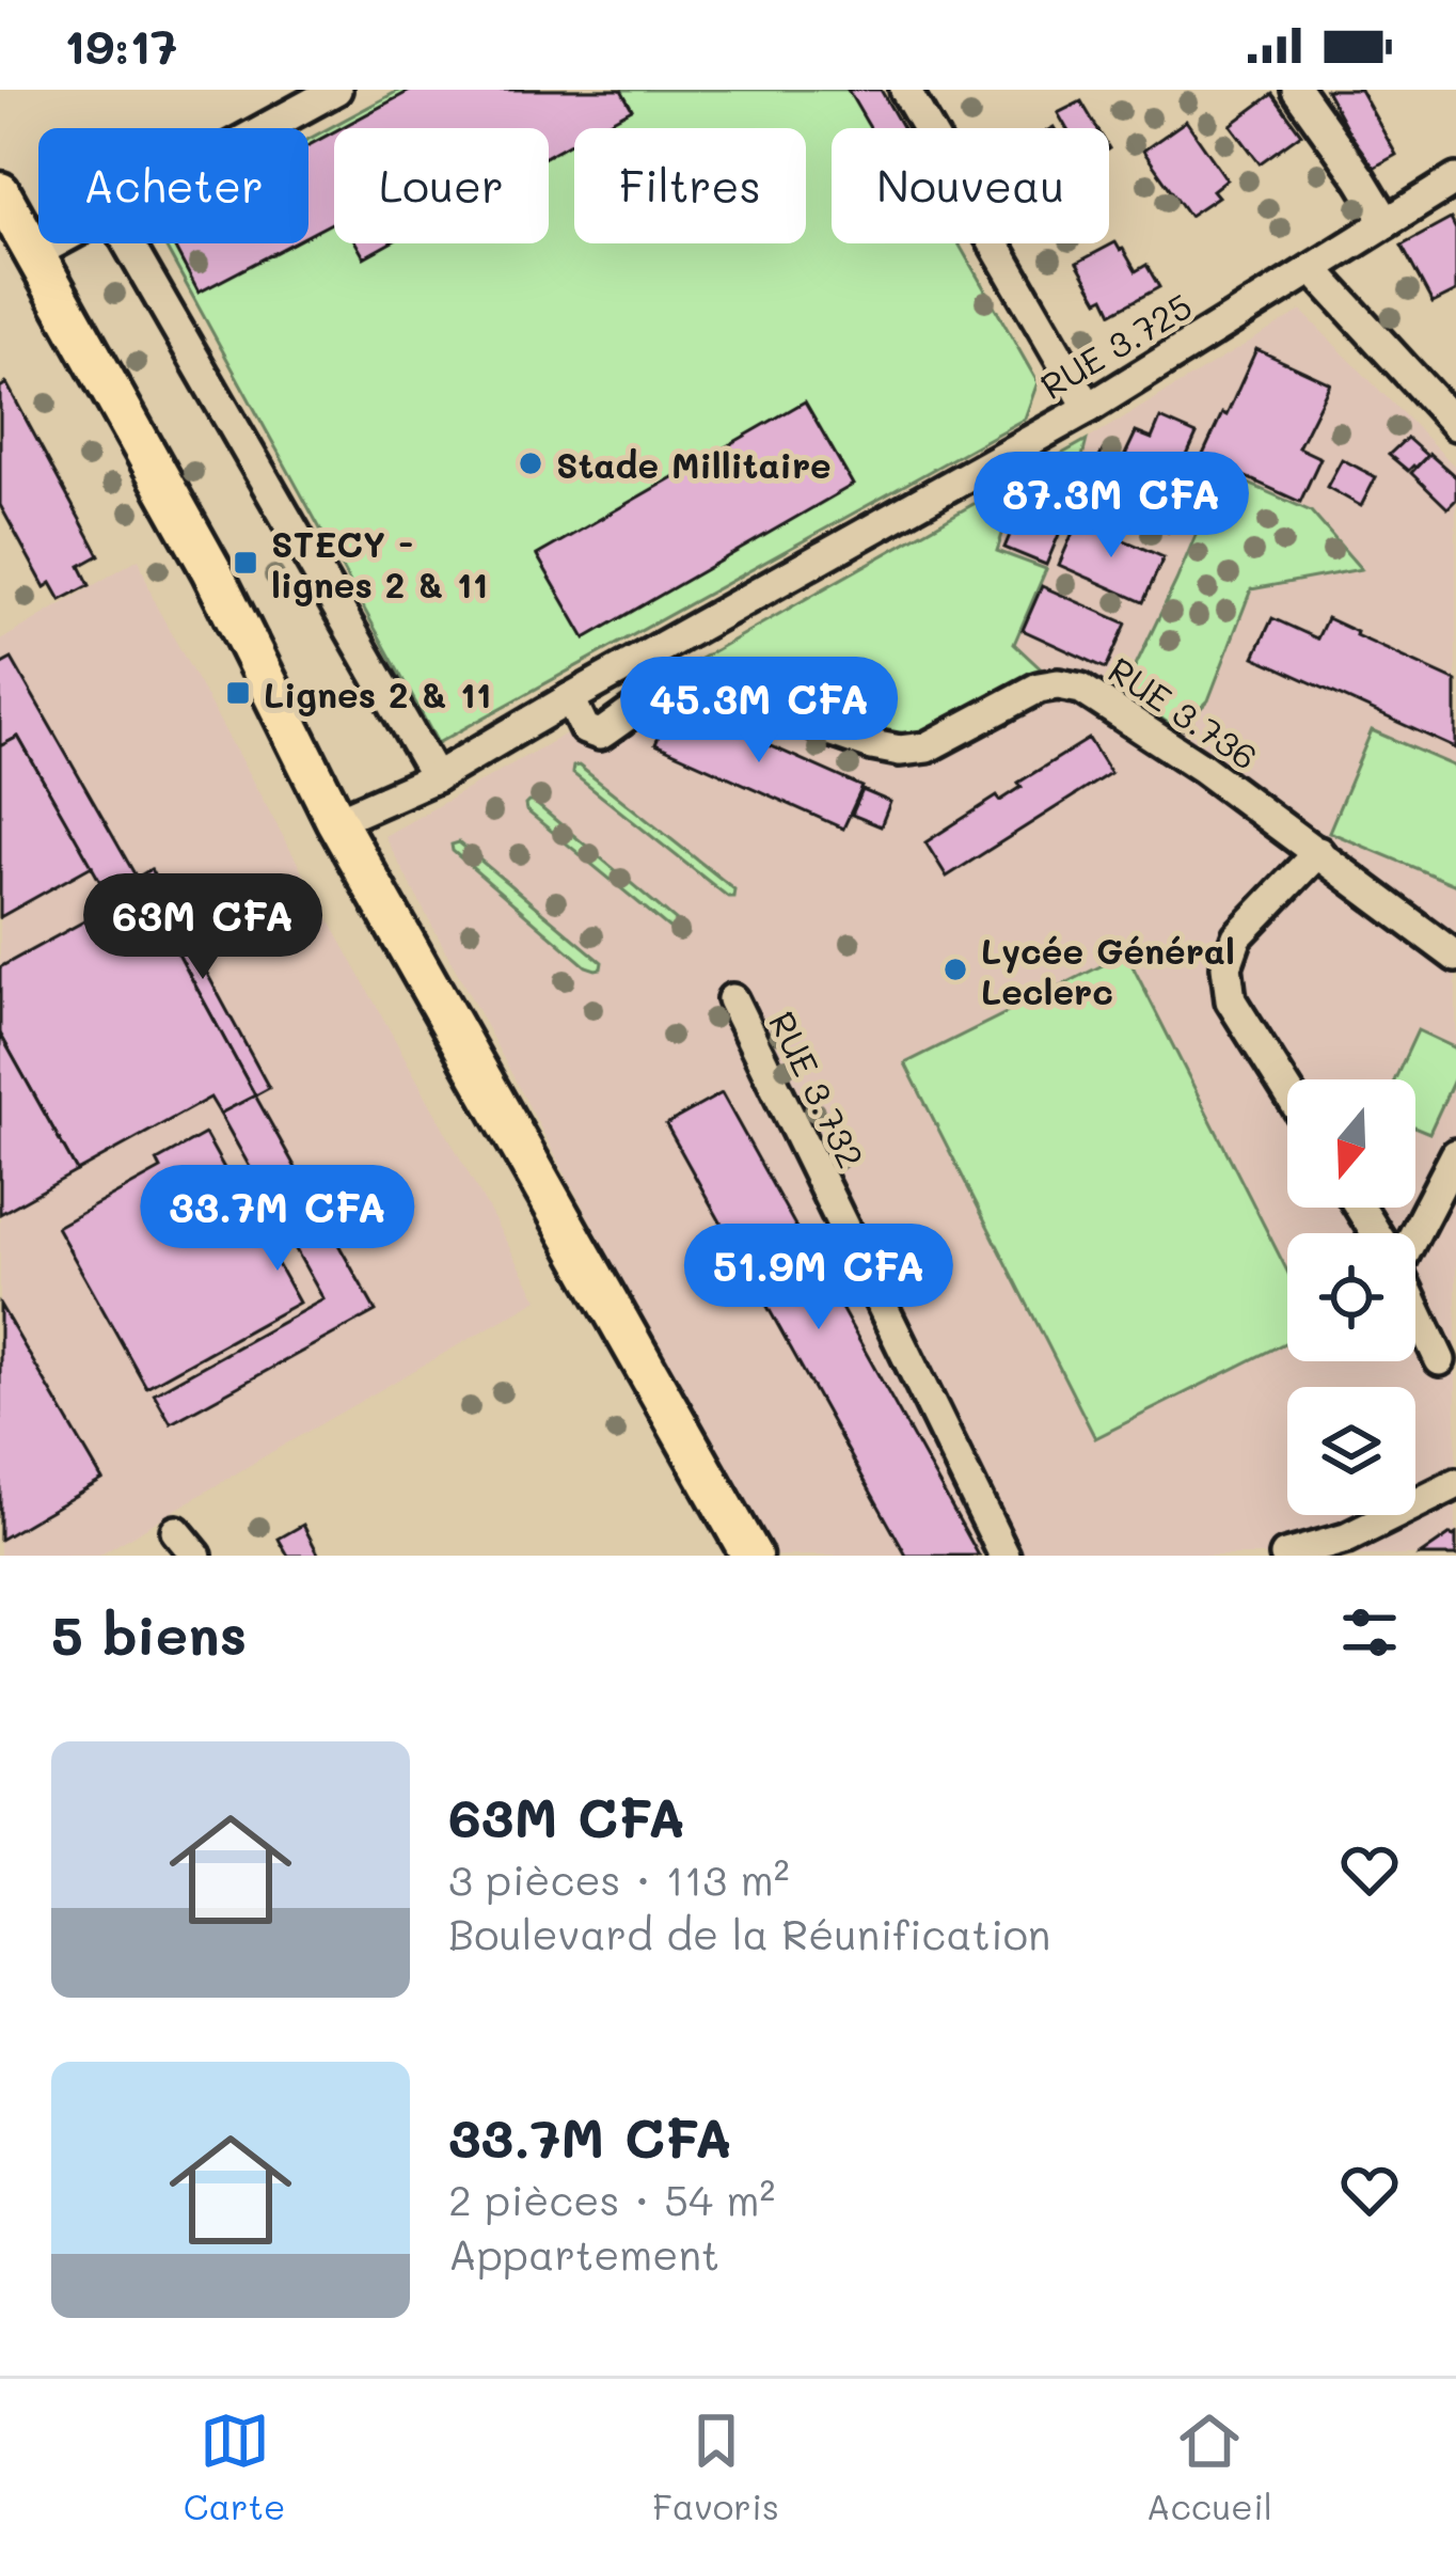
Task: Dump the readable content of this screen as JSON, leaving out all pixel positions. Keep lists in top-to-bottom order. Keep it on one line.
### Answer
{"streets":{"street":["RUE 3.725","RUE 3.736","RUE 3.732"]},"crossings":[["RUE 3.725","RUE 3.736"]],"places":{"other":["Stade Millitaire","Lycée Général Leclerc"],"transit":["STECY - lignes 2 & 11","Lignes 2 & 11"]},"north":"bottom","page":{"status":"19:17","chip":["Acheter","Louer","Filtres","Nouveau"],"price":["87.3M CFA","45.3M CFA","63M CFA","33.7M CFA","51.9M CFA"],"heading":"5 biens","list":[{"name":"63M CFA","note":"3 pièces · 113 m² · Boulevard de la Réunification"},{"name":"33.7M CFA","note":"2 pièces · 54 m² · Appartement"}],"tabs":["Carte","Favoris","Accueil"]}}
